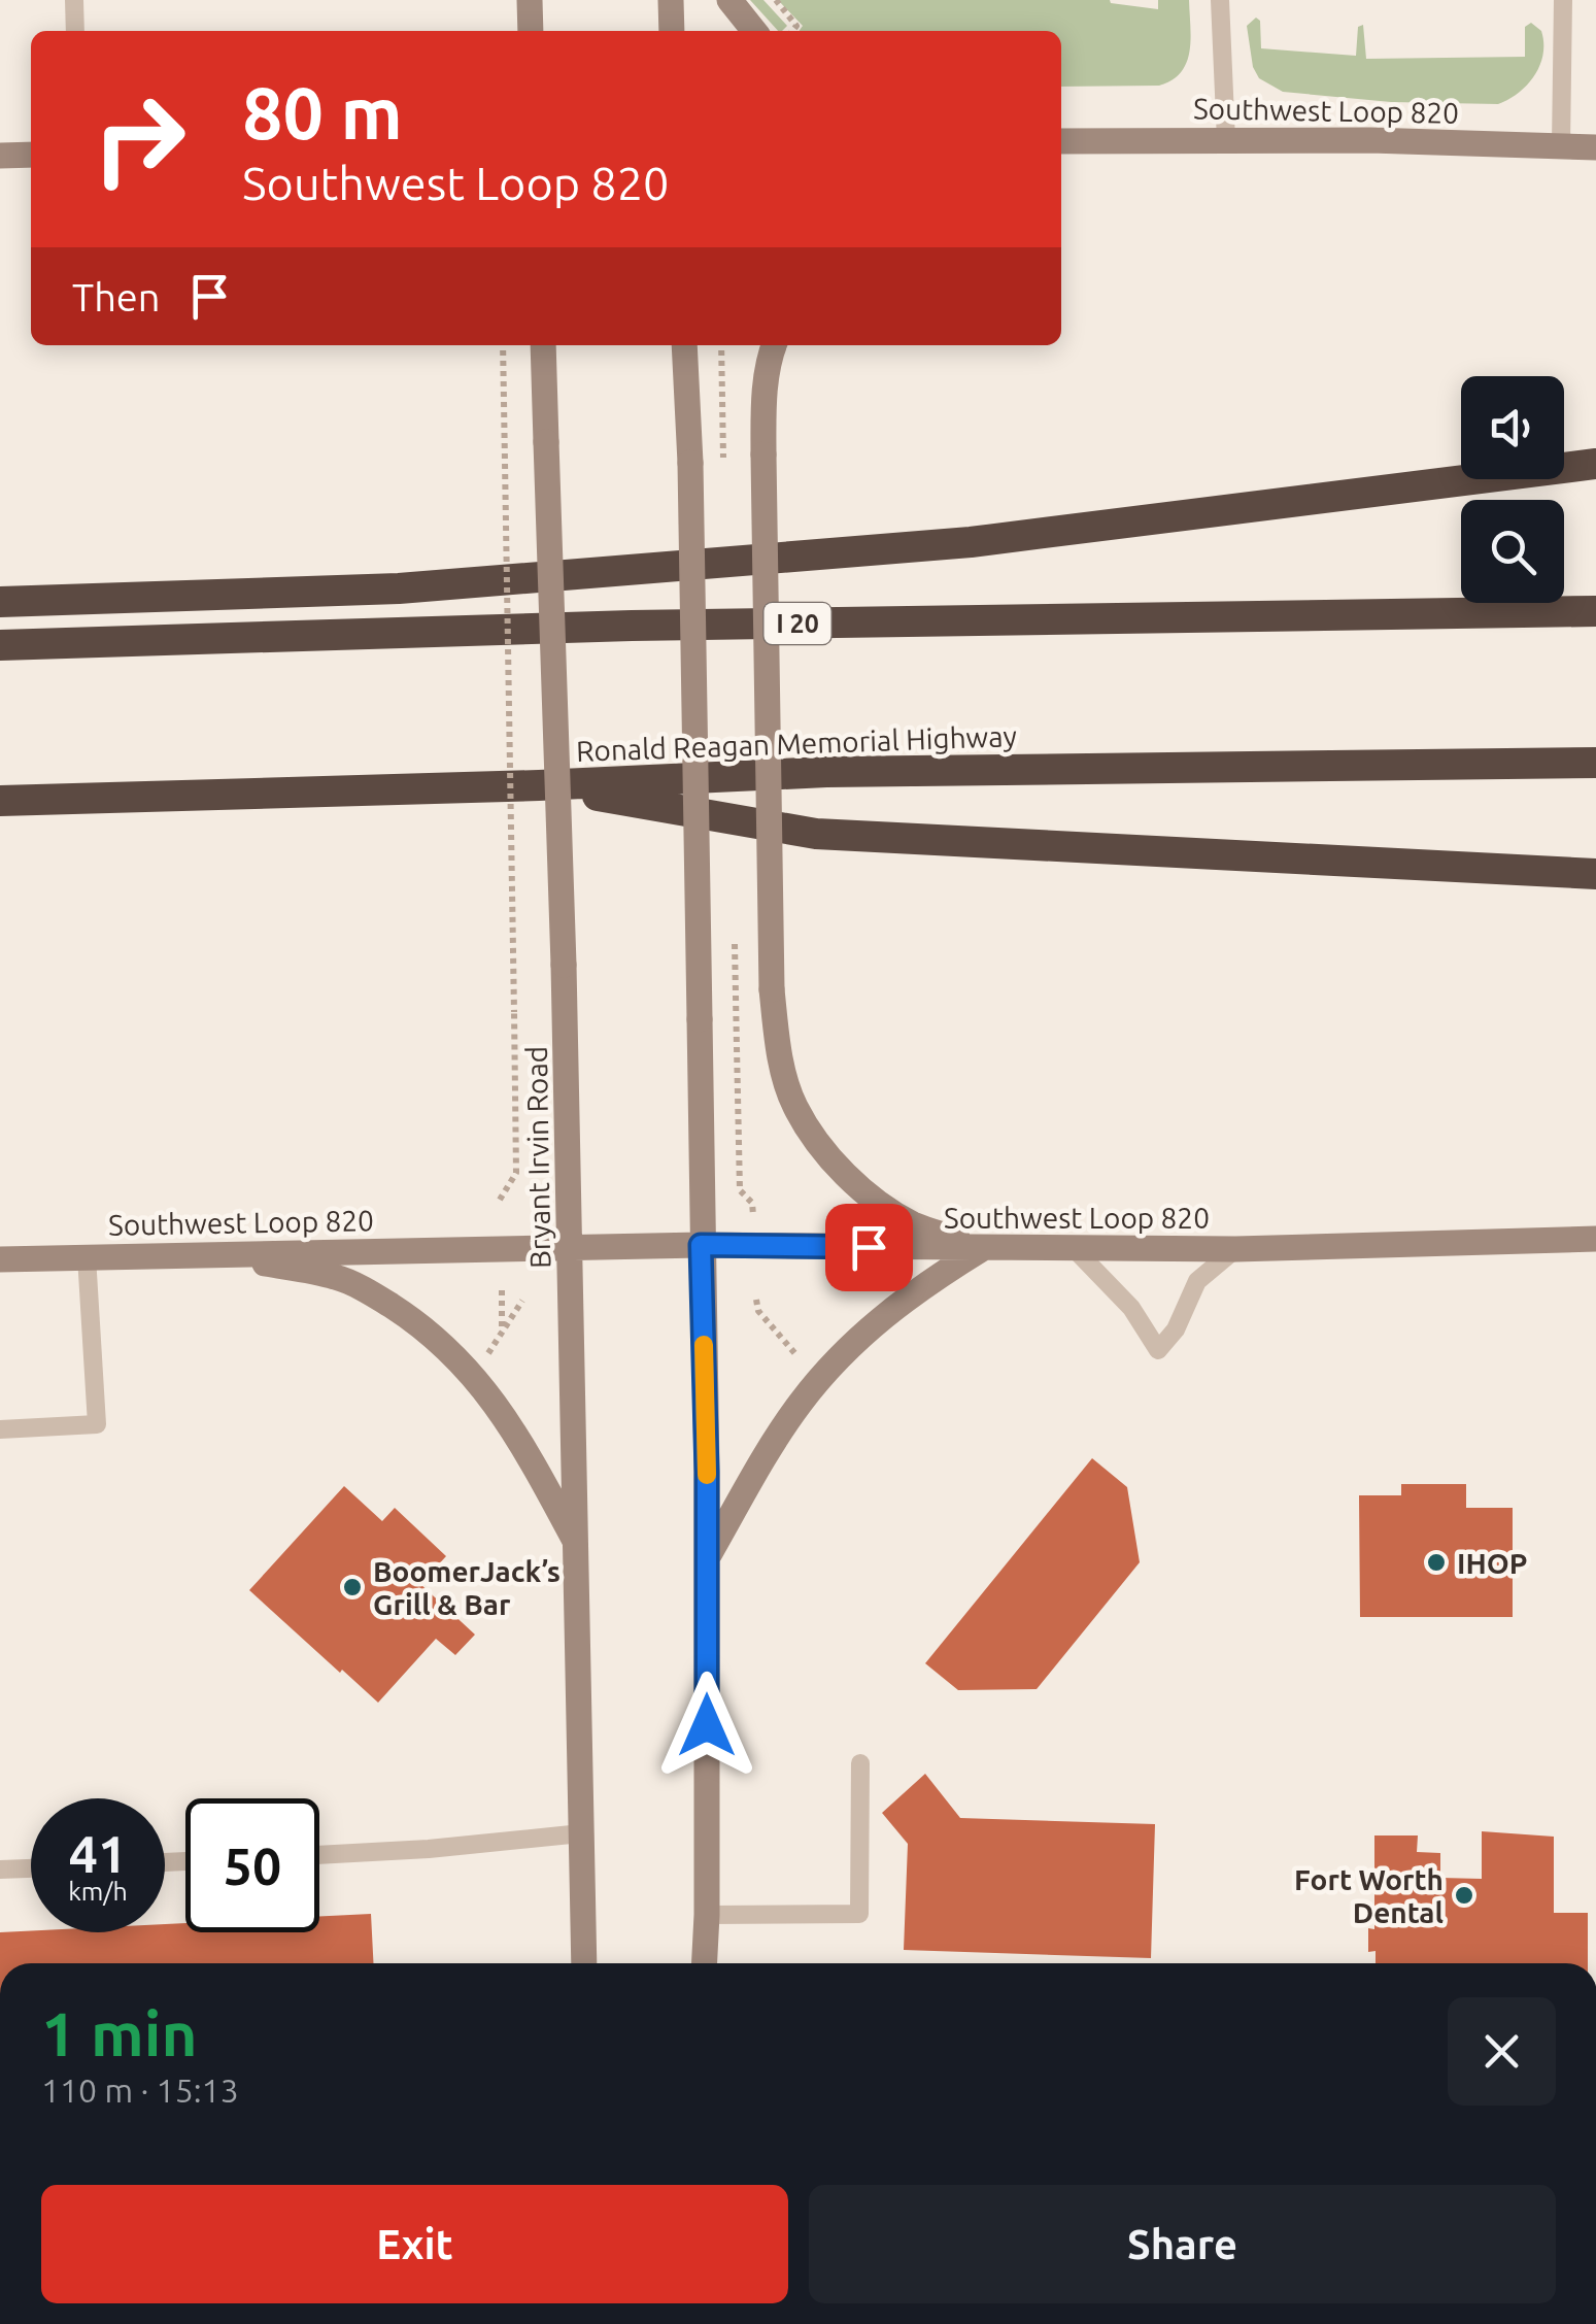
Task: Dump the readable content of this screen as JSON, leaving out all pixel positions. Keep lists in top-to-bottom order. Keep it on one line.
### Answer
{"streets":{"highway":["I 20","Ronald Reagan Memorial Highway"],"main road":["Southwest Loop 820","Bryant Irvin Road"]},"crossings":[["Southwest Loop 820","Bryant Irvin Road"]],"places":["IHOP","BoomerJack’s Grill & Bar","Fort Worth Dental"],"page":{"turn":["80 m","Southwest Loop 820"],"then":"Then","speed":"41 km/h","limit":"50","heading":["1 min","110 m · 15:13"],"buttons":["Exit","Share"]}}
